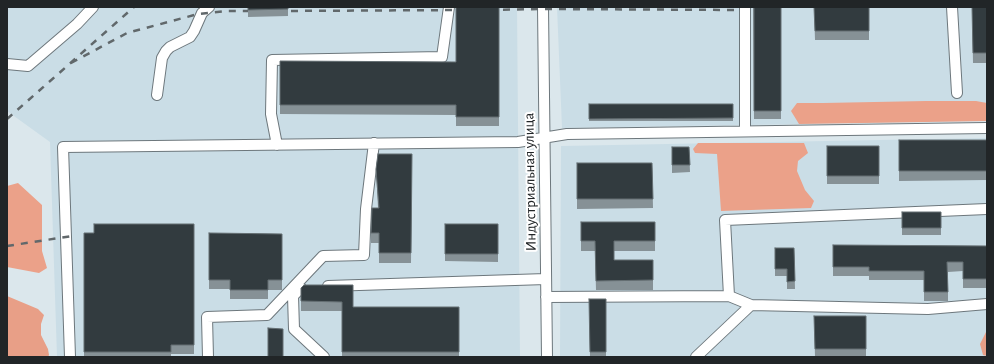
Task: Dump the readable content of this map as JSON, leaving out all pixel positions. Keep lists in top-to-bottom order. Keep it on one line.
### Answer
{"streets":{"street":["Индустриальная улица"]}}
